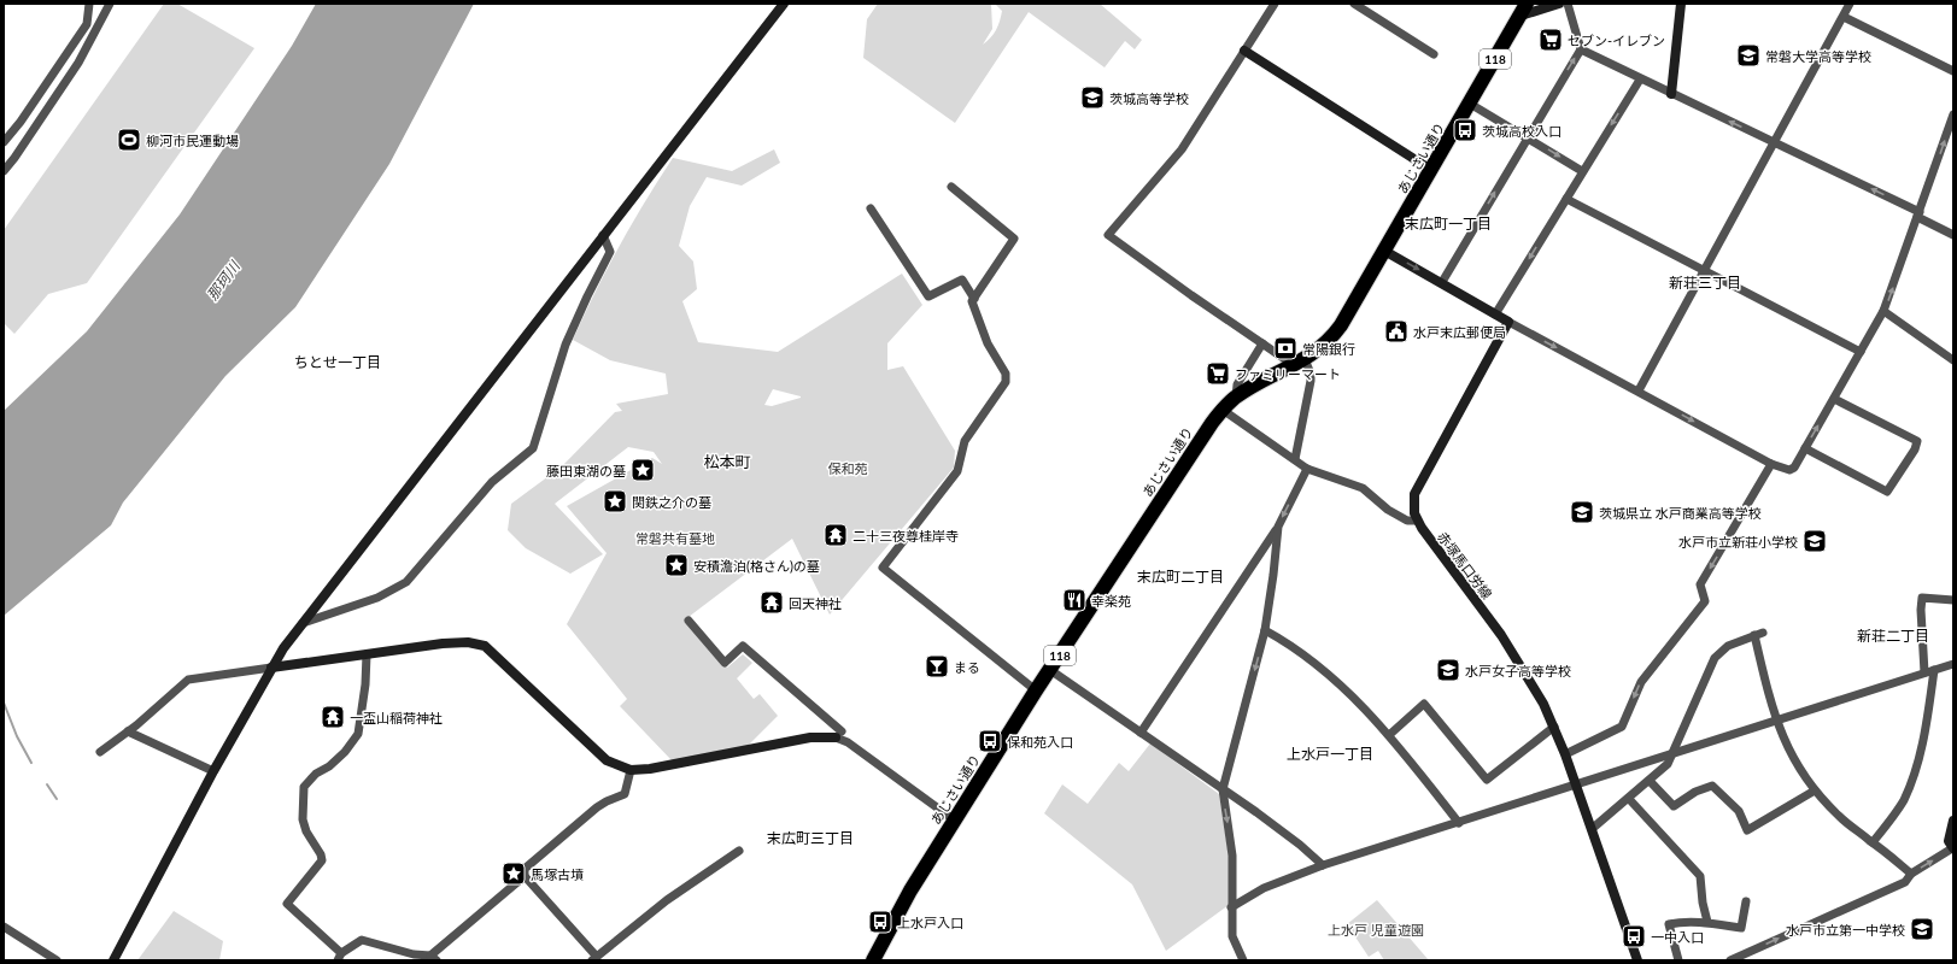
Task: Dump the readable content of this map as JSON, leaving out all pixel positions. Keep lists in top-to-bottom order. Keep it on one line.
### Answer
{"streets":{"highway":["118","あじさい通り"],"street":["赤塚馬口労線"]},"districts":["末広町一丁目","新荘三丁目","ちとせ一丁目","松本町","末広町二丁目","新荘二丁目","上水戸一丁目","末広町三丁目"],"water":["那珂川"],"parks":["保和苑","常磐共有墓地","上水戸 児童遊園"],"places":{"supermarket":["セブン-イレブン","ファミリーマート"],"school or university":["常磐大学高等学校","茨城高等学校","茨城県立 水戸商業高等学校","水戸市立新荘小学校","水戸女子高等学校","水戸市立第一中学校"],"bus stop":["茨城高校入口","保和苑入口","上水戸入口","一中入口"],"sports":["柳河市民運動場"],"public building":["水戸末広郵便局"],"bank":["常陽銀行"],"place":["藤田東湖の墓","関鉄之介の墓","安積澹泊(格さん)の墓","馬塚古墳"],"temple":["二十三夜尊桂岸寺","回天神社","一盃山稲荷神社"],"restaurant":["幸楽苑"],"bar":["まる"]}}
